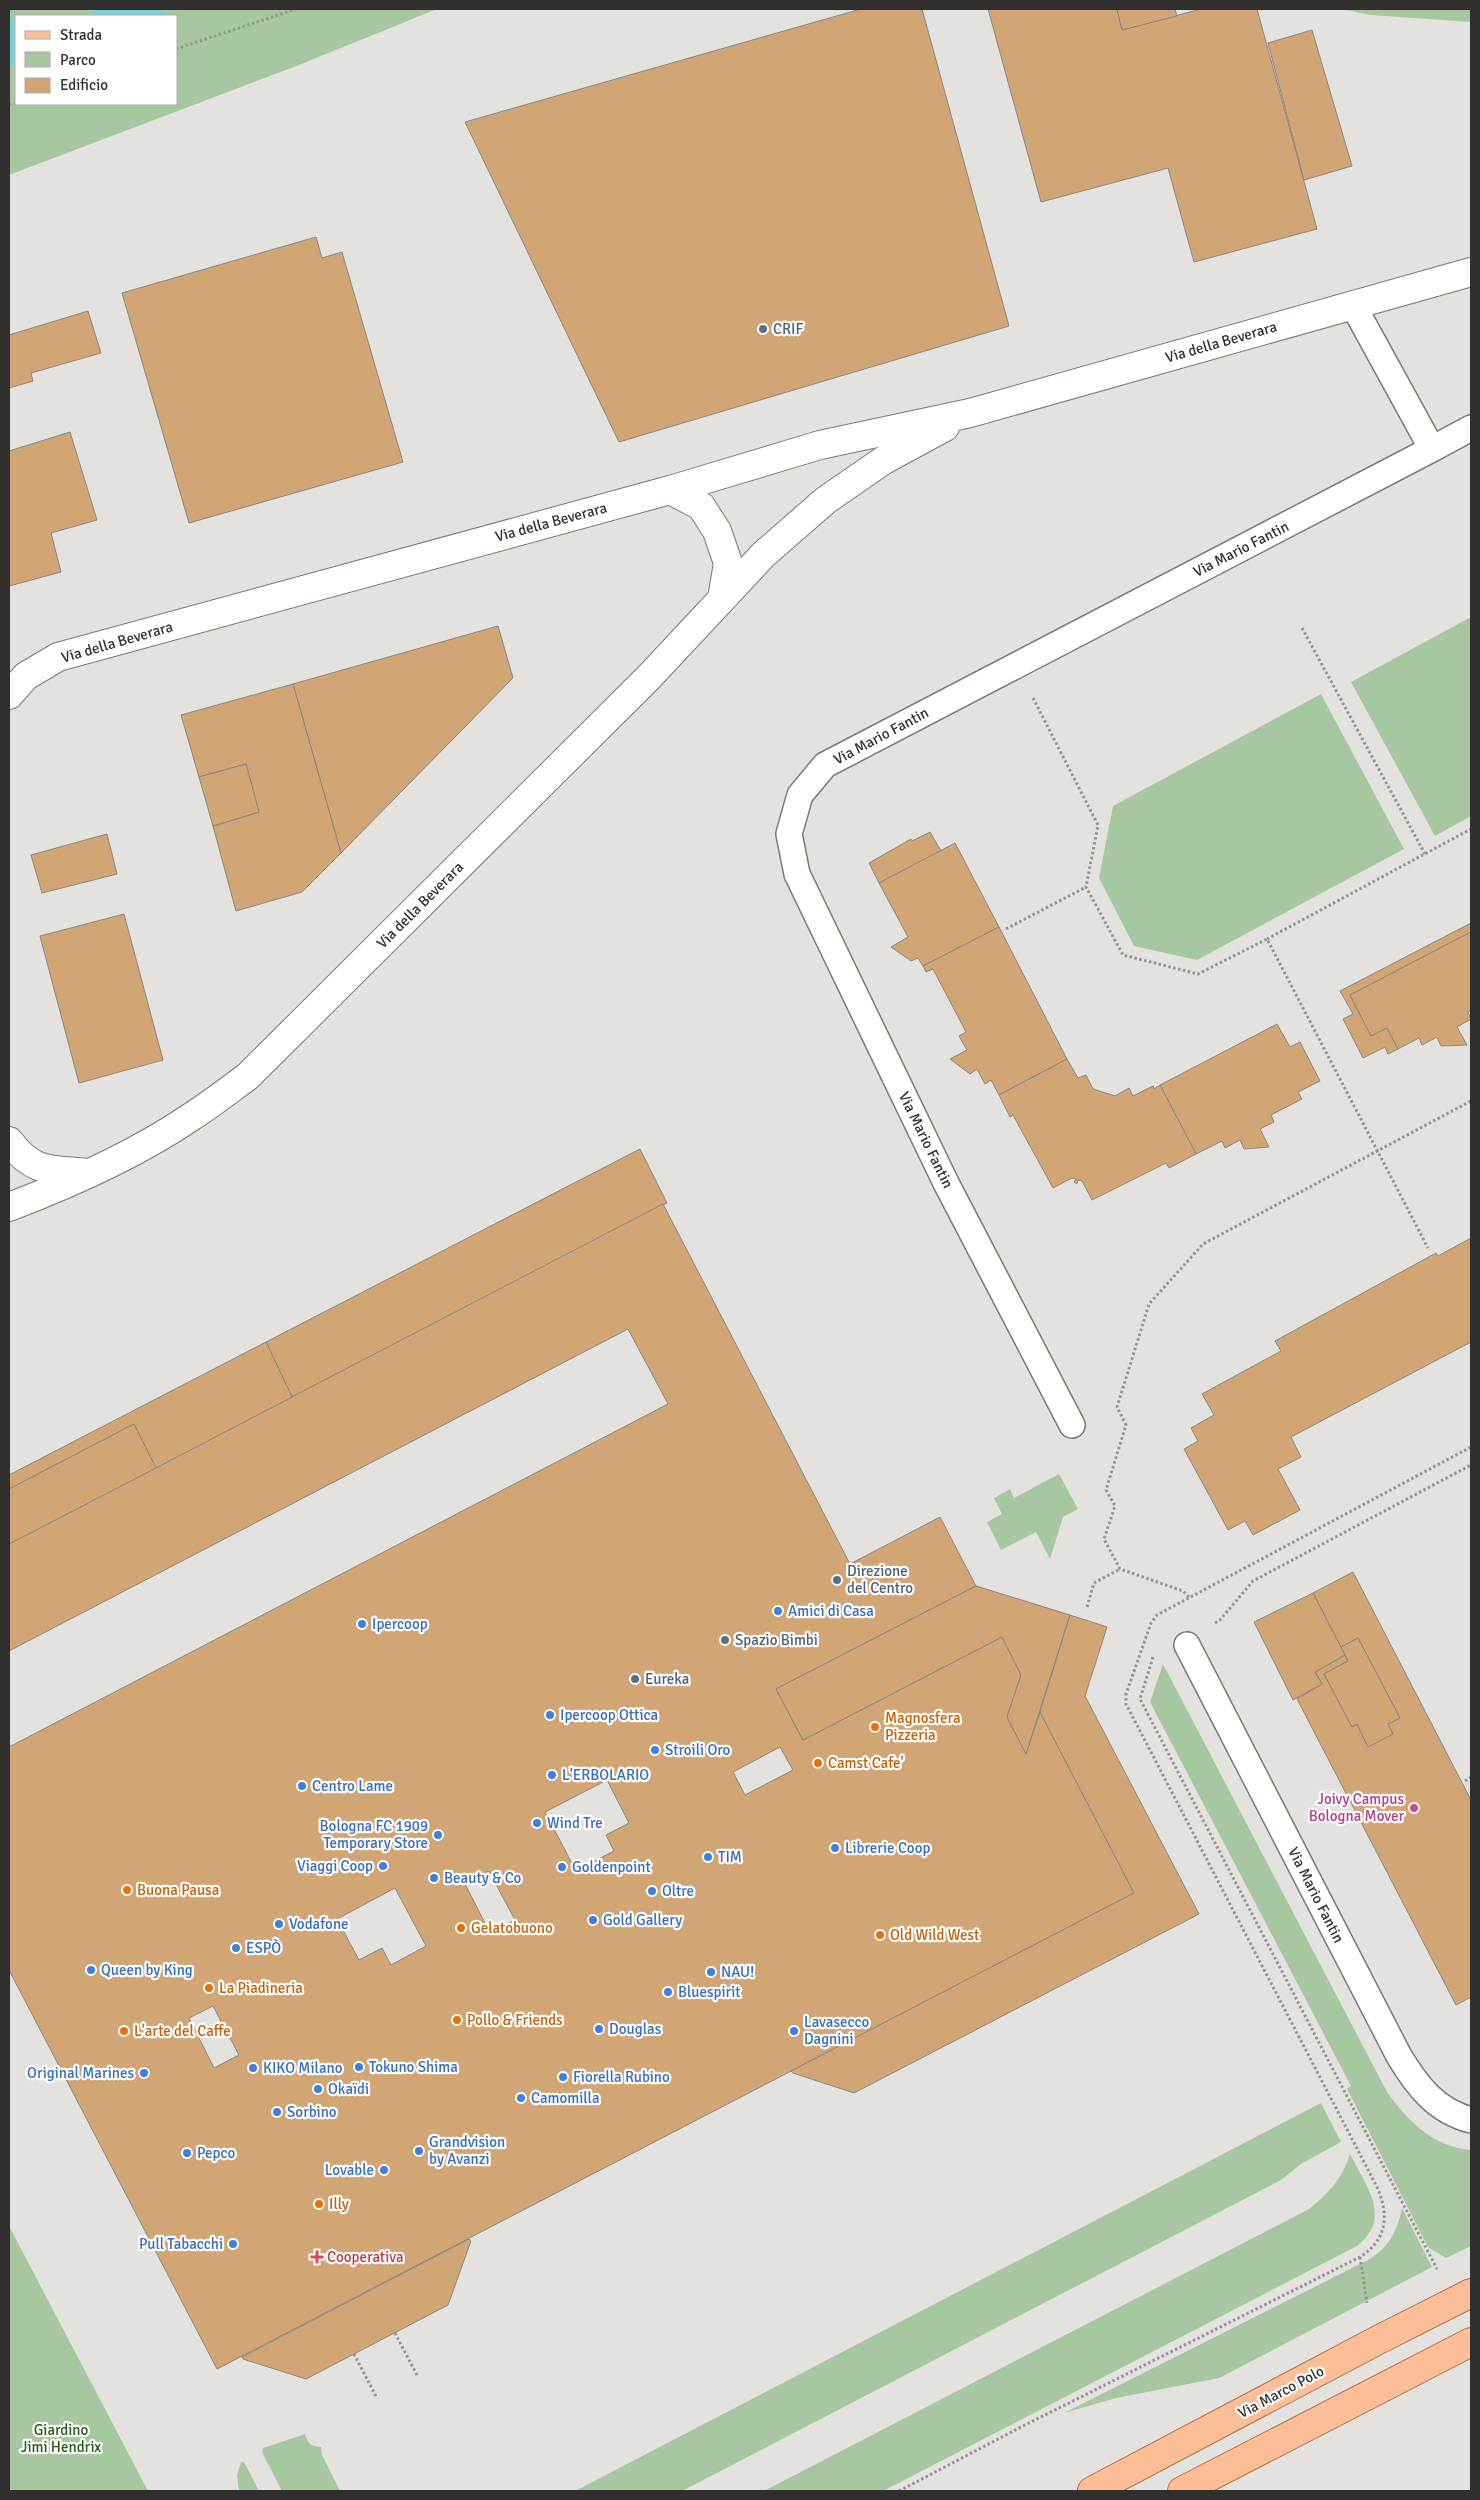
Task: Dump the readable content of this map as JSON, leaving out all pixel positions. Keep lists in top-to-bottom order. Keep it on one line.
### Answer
{"streets":{"main road":["Via Marco Polo"],"street":["Via della Beverara"],"lane":["Via Mario Fantin"]},"parks":["Giardino Jimi Hendrix"],"places":{"other":["CRIF","Direzione del Centro","Amici di Casa","Ipercoop","Spazio Bimbi","Eureka","Ipercoop Ottica","Magnosfera Pizzeria","Stroili Oro","Camst Cafe'","L'ERBOLARIO","Centro Lame","Joivy Campus Bologna Mover","Wind Tre","Bologna FC 1909 Temporary Store","Librerie Coop","TIM","Viaggi Coop","Goldenpoint","Beauty & Co","Buona Pausa","Oltre","Gold Gallery","Vodafone","Gelatobuono","Old Wild West","ESPÒ","Queen by King","NAU!","La Piadineria","Bluespirit","Pollo & Friends","Douglas","L'arte del Caffe","Lavasecco Dagnini","Tokuno Shima","KIKO Milano","Original Marines","Fiorella Rubino","Okaïdi","Camomilla","Sorbino","Grandvision by Avanzi","Pepco","Lovable","Illy","Pull Tabacchi"],"health":["Cooperativa"]},"legend":["Strada","Parco","Edificio"]}
